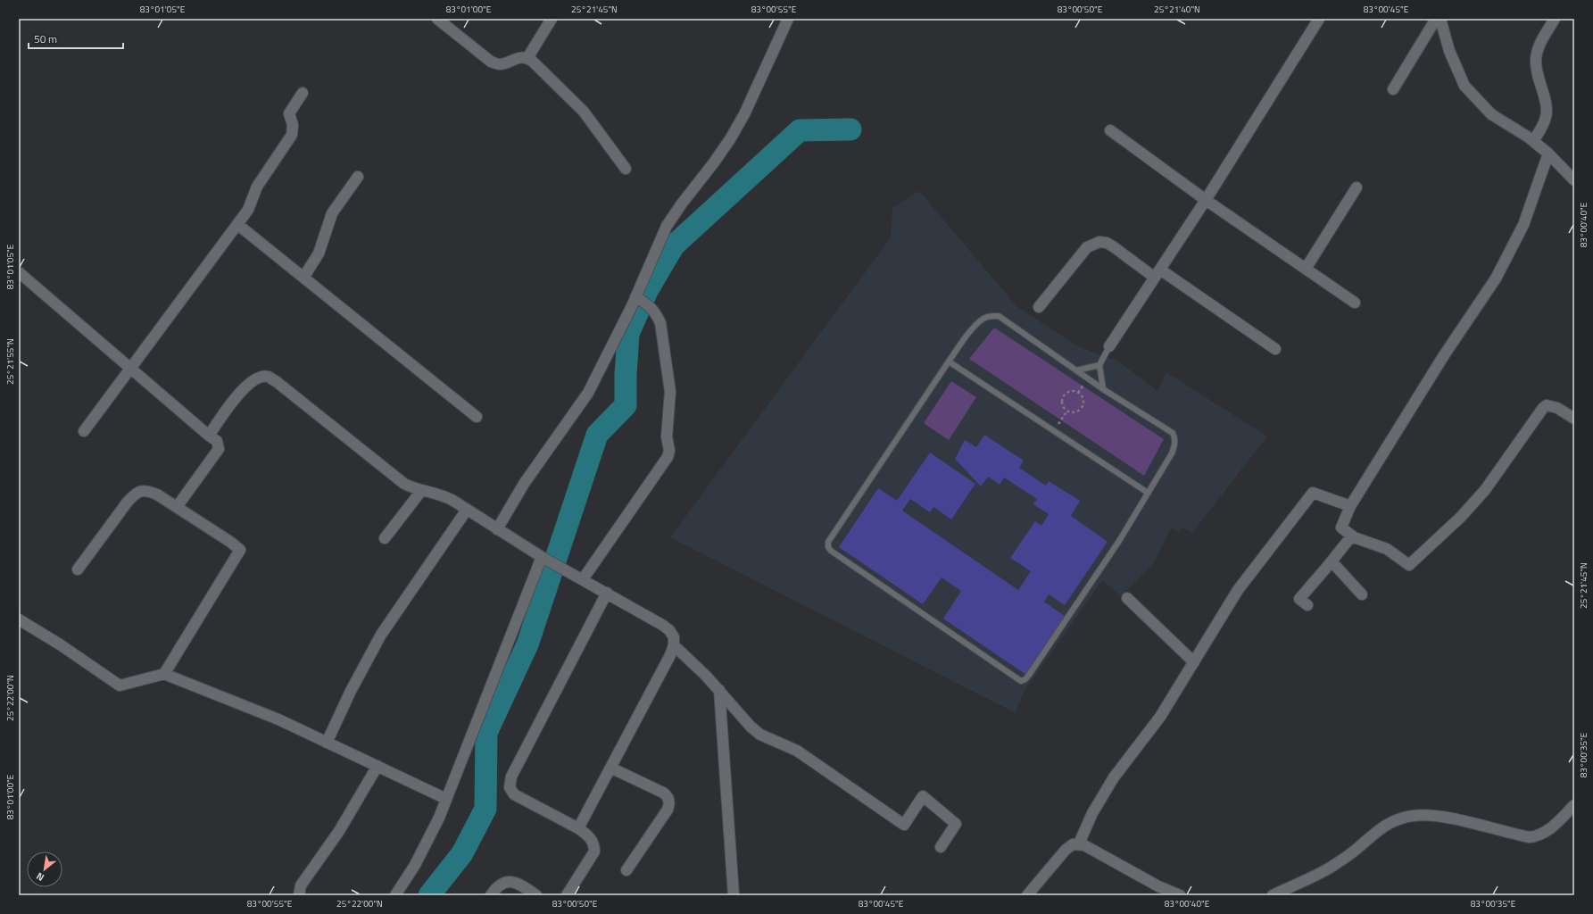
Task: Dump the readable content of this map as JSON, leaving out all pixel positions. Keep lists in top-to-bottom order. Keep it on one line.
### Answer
{"scale_bar":"50 m","north":"bottom left","coordinates":["83°01'05\"E","83°01'00\"E","25°21'45\"N","83°00'55\"E","83°00'50\"E","25°21'40\"N","83°00'45\"E","83°00'40\"E","25°21'55\"N","25°22'00\"N","83°00'35\"E"]}
